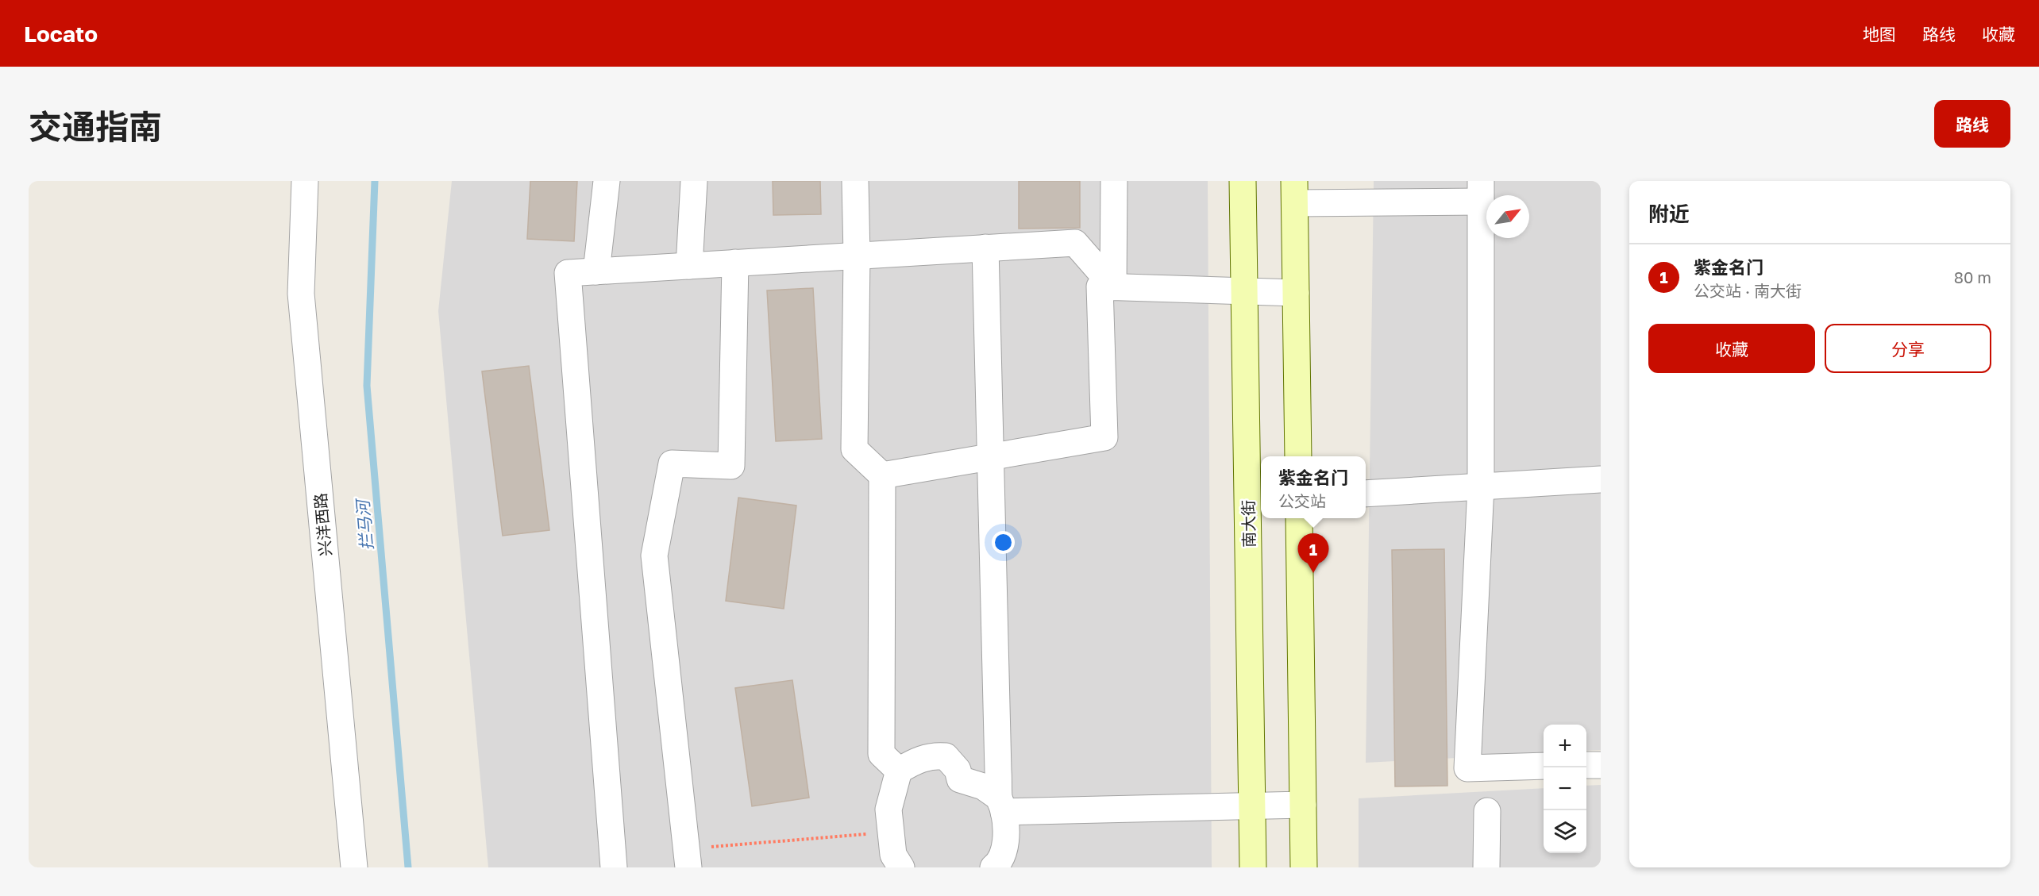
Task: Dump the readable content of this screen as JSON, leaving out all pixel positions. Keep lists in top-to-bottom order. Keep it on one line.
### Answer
{"streets":{"main road":["南大街"],"street":["兴洋西路"]},"water":["拦马河"],"north":"top right","page":{"header":"Locato","nav":["地图","路线","收藏"],"title":"交通指南","buttons":["路线",["收藏","分享"]],"heading":"附近","list":[{"mark":"1","name":"紫金名门","note":"公交站 · 南大街","value":"80 m"}],"popup":["紫金名门","公交站"],"pins":"1","map_buttons":["+","−"]}}
